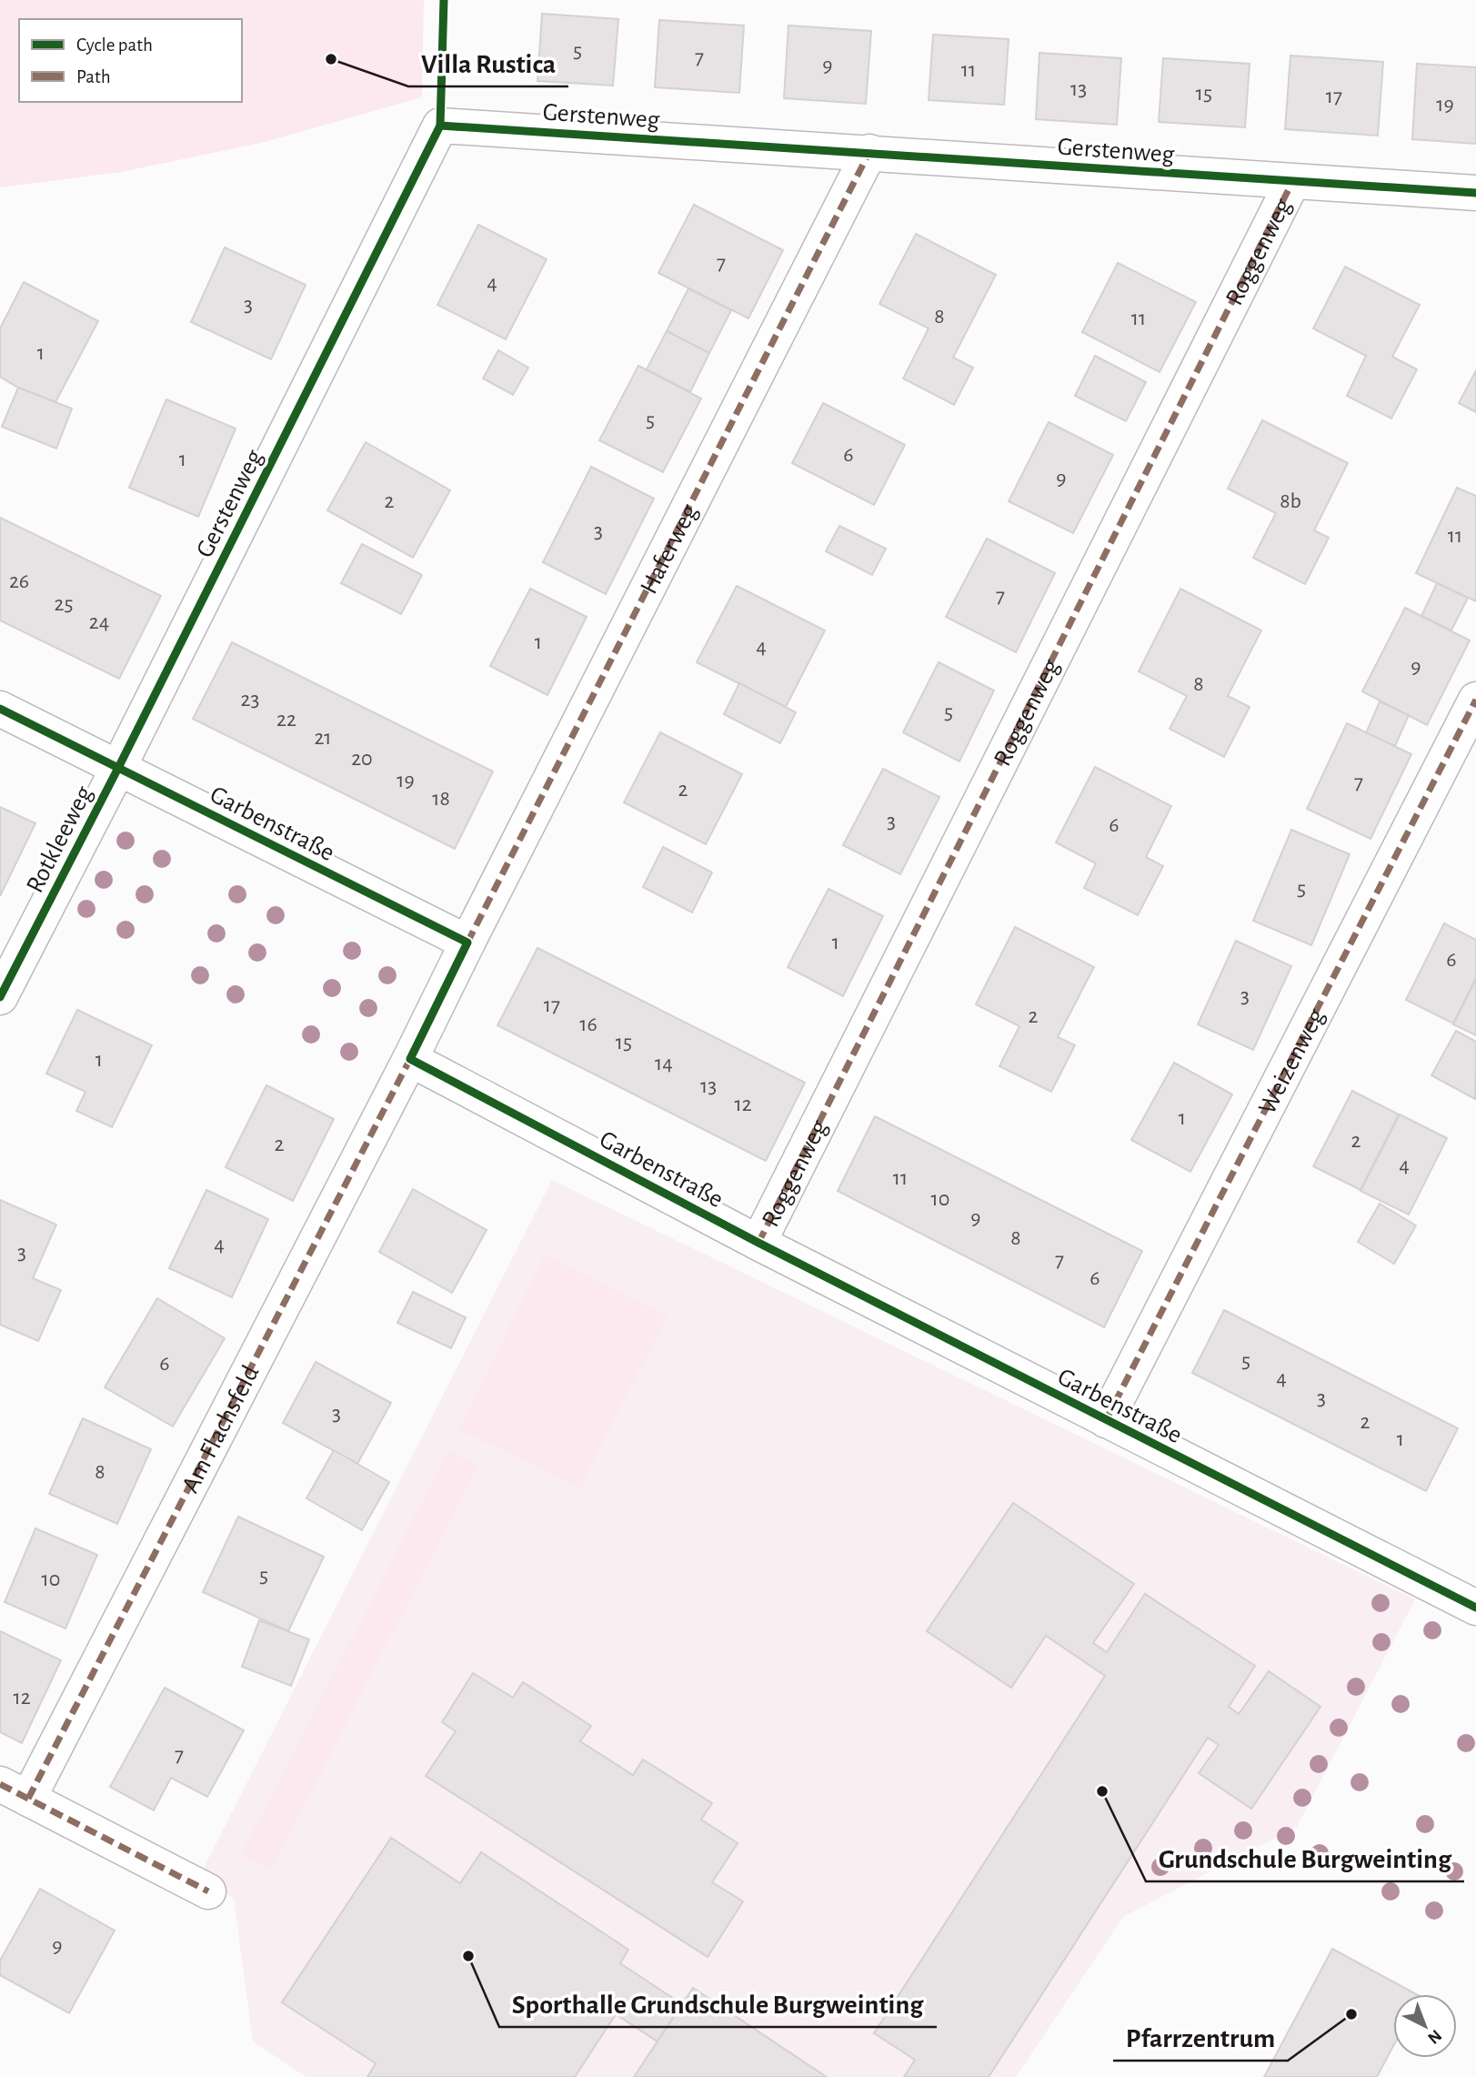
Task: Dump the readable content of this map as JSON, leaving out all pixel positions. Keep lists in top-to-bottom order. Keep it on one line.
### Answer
{"streets":{"street":["Gerstenweg","Roggenweg","Haferweg","Garbenstraße","Rotkleeweg","Weizenweg","Am Flachsfeld"]},"crossings":[["Gerstenweg","Roggenweg"],["Gerstenweg","Haferweg"],["Gerstenweg","Garbenstraße"],["Gerstenweg","Rotkleeweg"],["Roggenweg","Garbenstraße"],["Haferweg","Garbenstraße"],["Garbenstraße","Rotkleeweg"],["Garbenstraße","Weizenweg"],["Garbenstraße","Am Flachsfeld"]],"places":["Villa Rustica","Grundschule Burgweinting","Sporthalle Grundschule Burgweinting","Pfarrzentrum"],"house_numbers":["5","7","9","11","13","15","17","19","7","4","3","8","11","1","5","6","1","9","2","8b","3","11","26","7","25","24","1","4","9","8","23","5","22","21","20","19","7","2","18","3","6","5","1","6","3","17","2","16","15","1","14","13","12","1","2","2","4","11","10","9","8","4","3","7","6","5","6","4","3","3","2","1","8","5","10","12","7","9"],"legend":["Cycle path","Path"],"north":"bottom right"}
